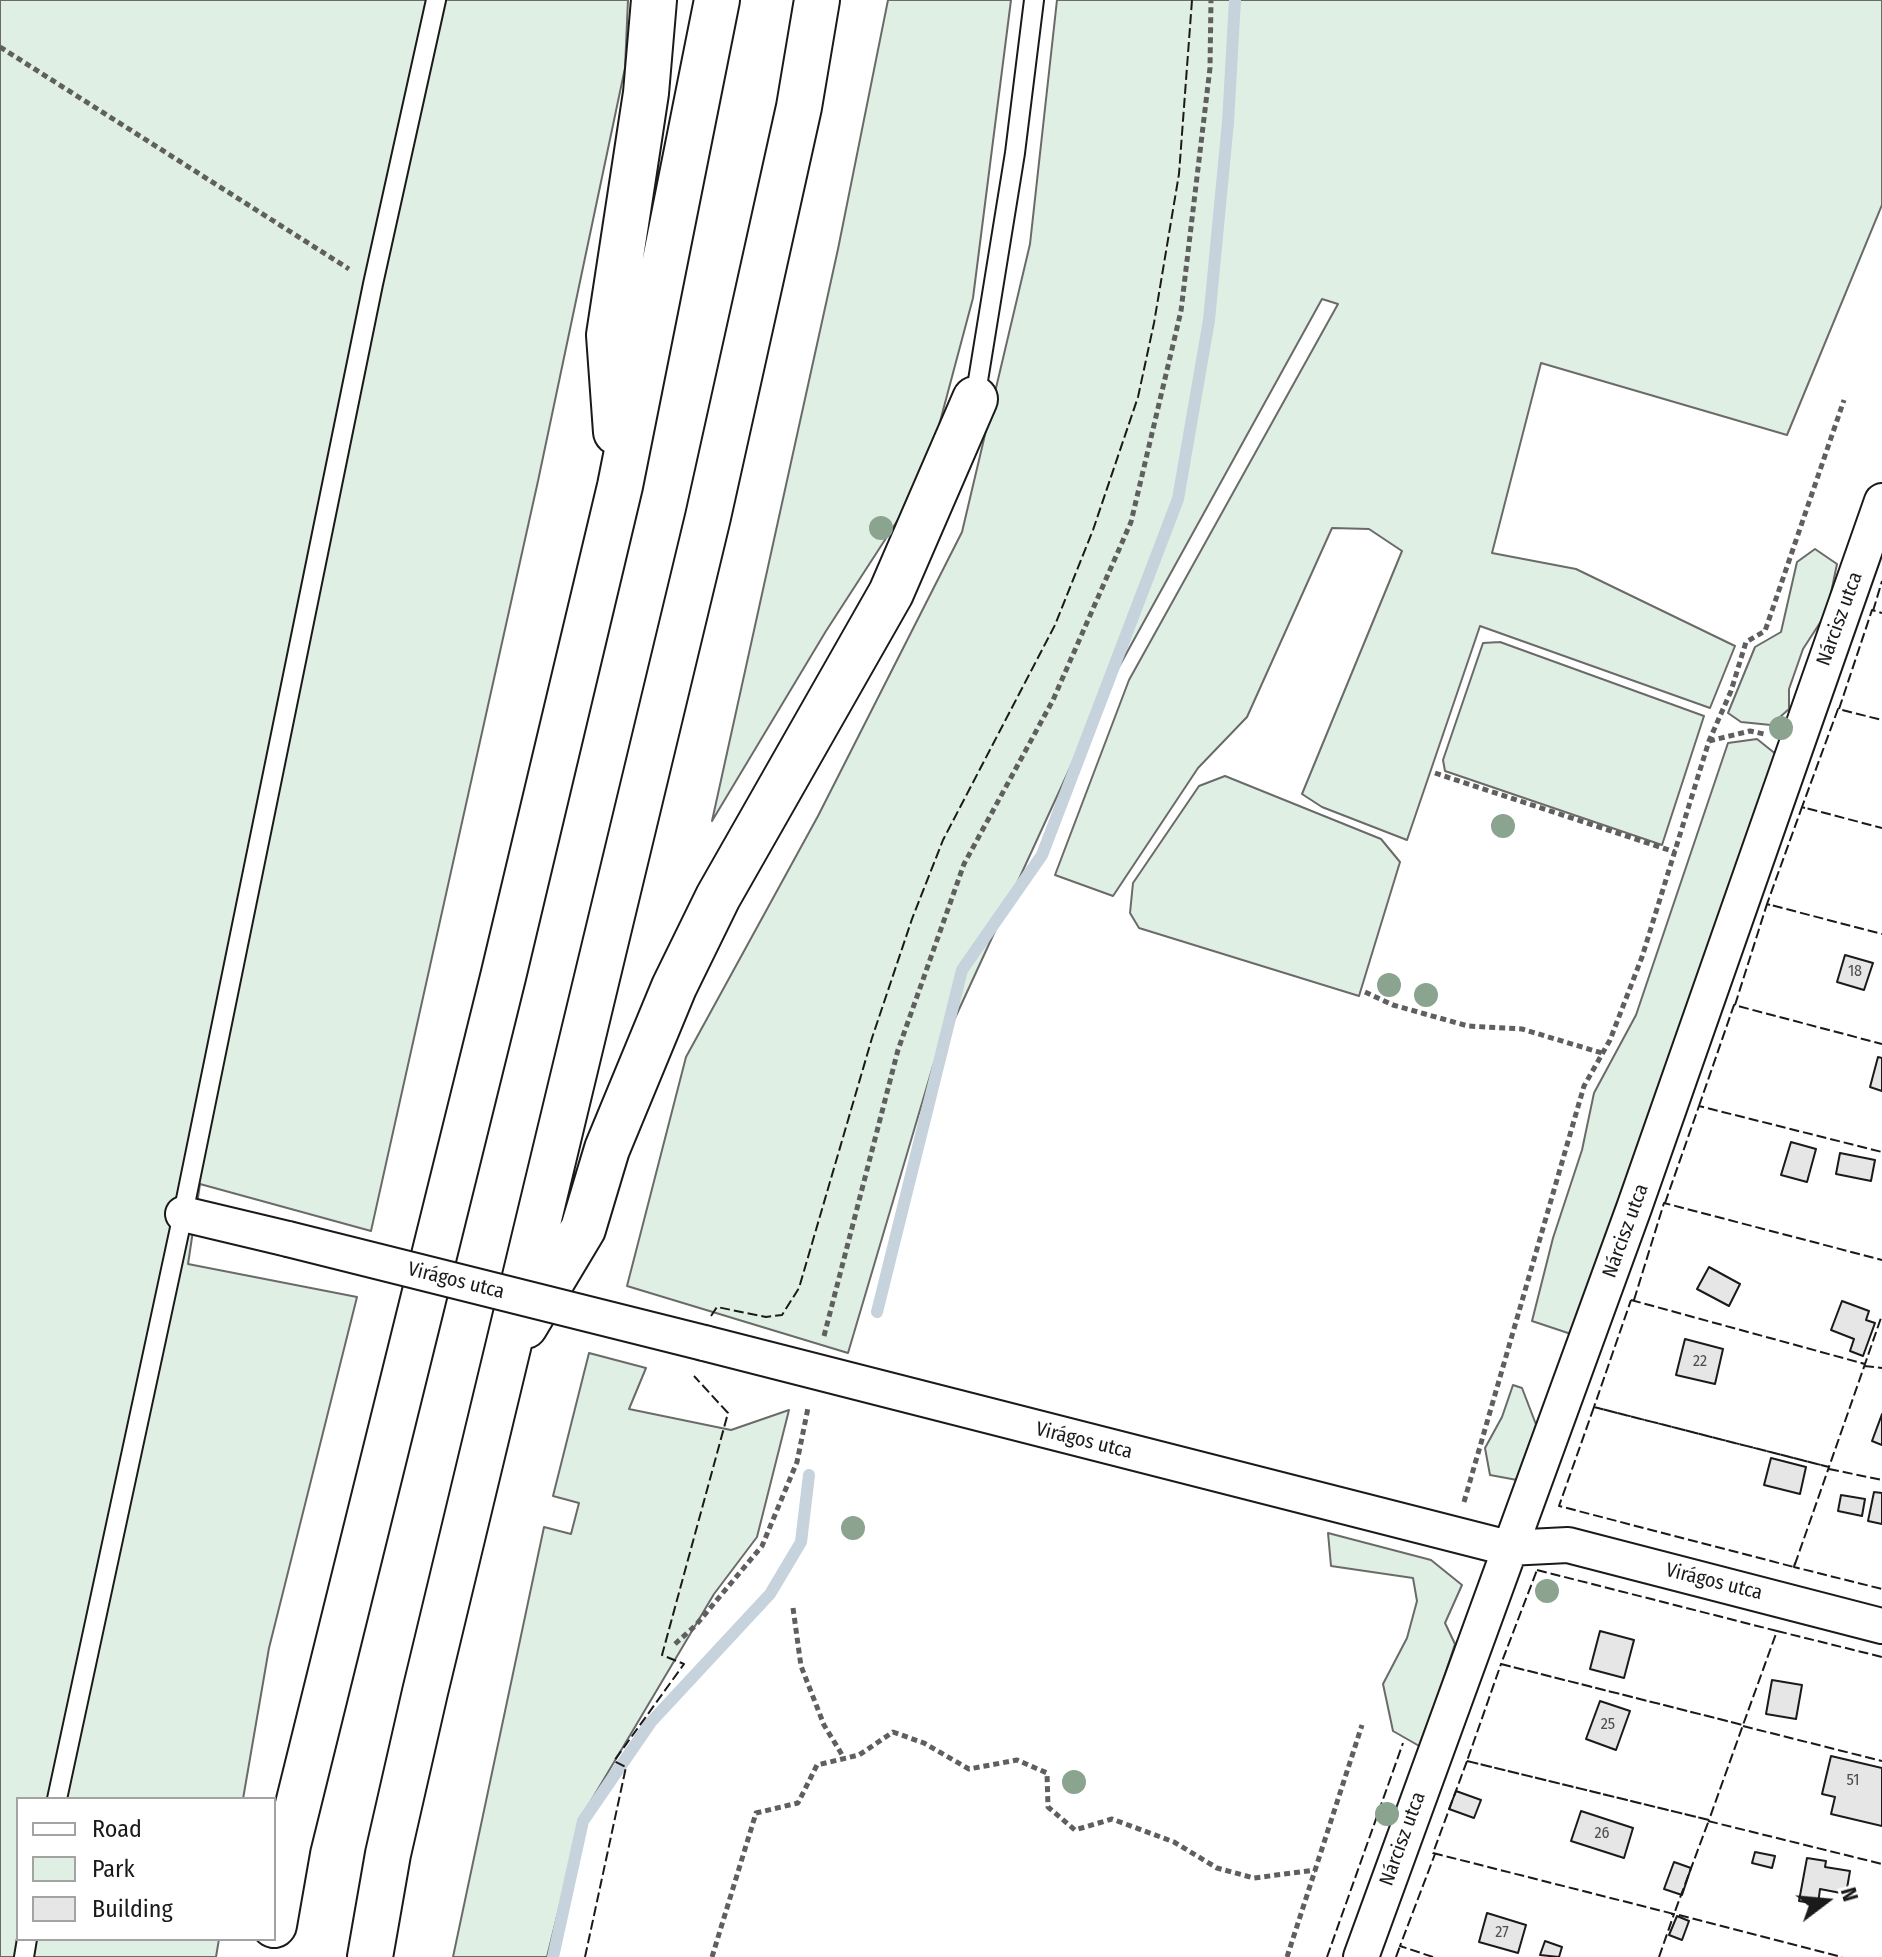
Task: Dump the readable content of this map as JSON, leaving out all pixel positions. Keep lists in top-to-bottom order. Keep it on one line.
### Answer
{"streets":{"street":["Nárcisz utca","Virágos utca"]},"crossings":[["Nárcisz utca","Virágos utca"]],"house_numbers":["18","22","25","51","26","27"],"legend":["Road","Park","Building"],"north":"right"}
